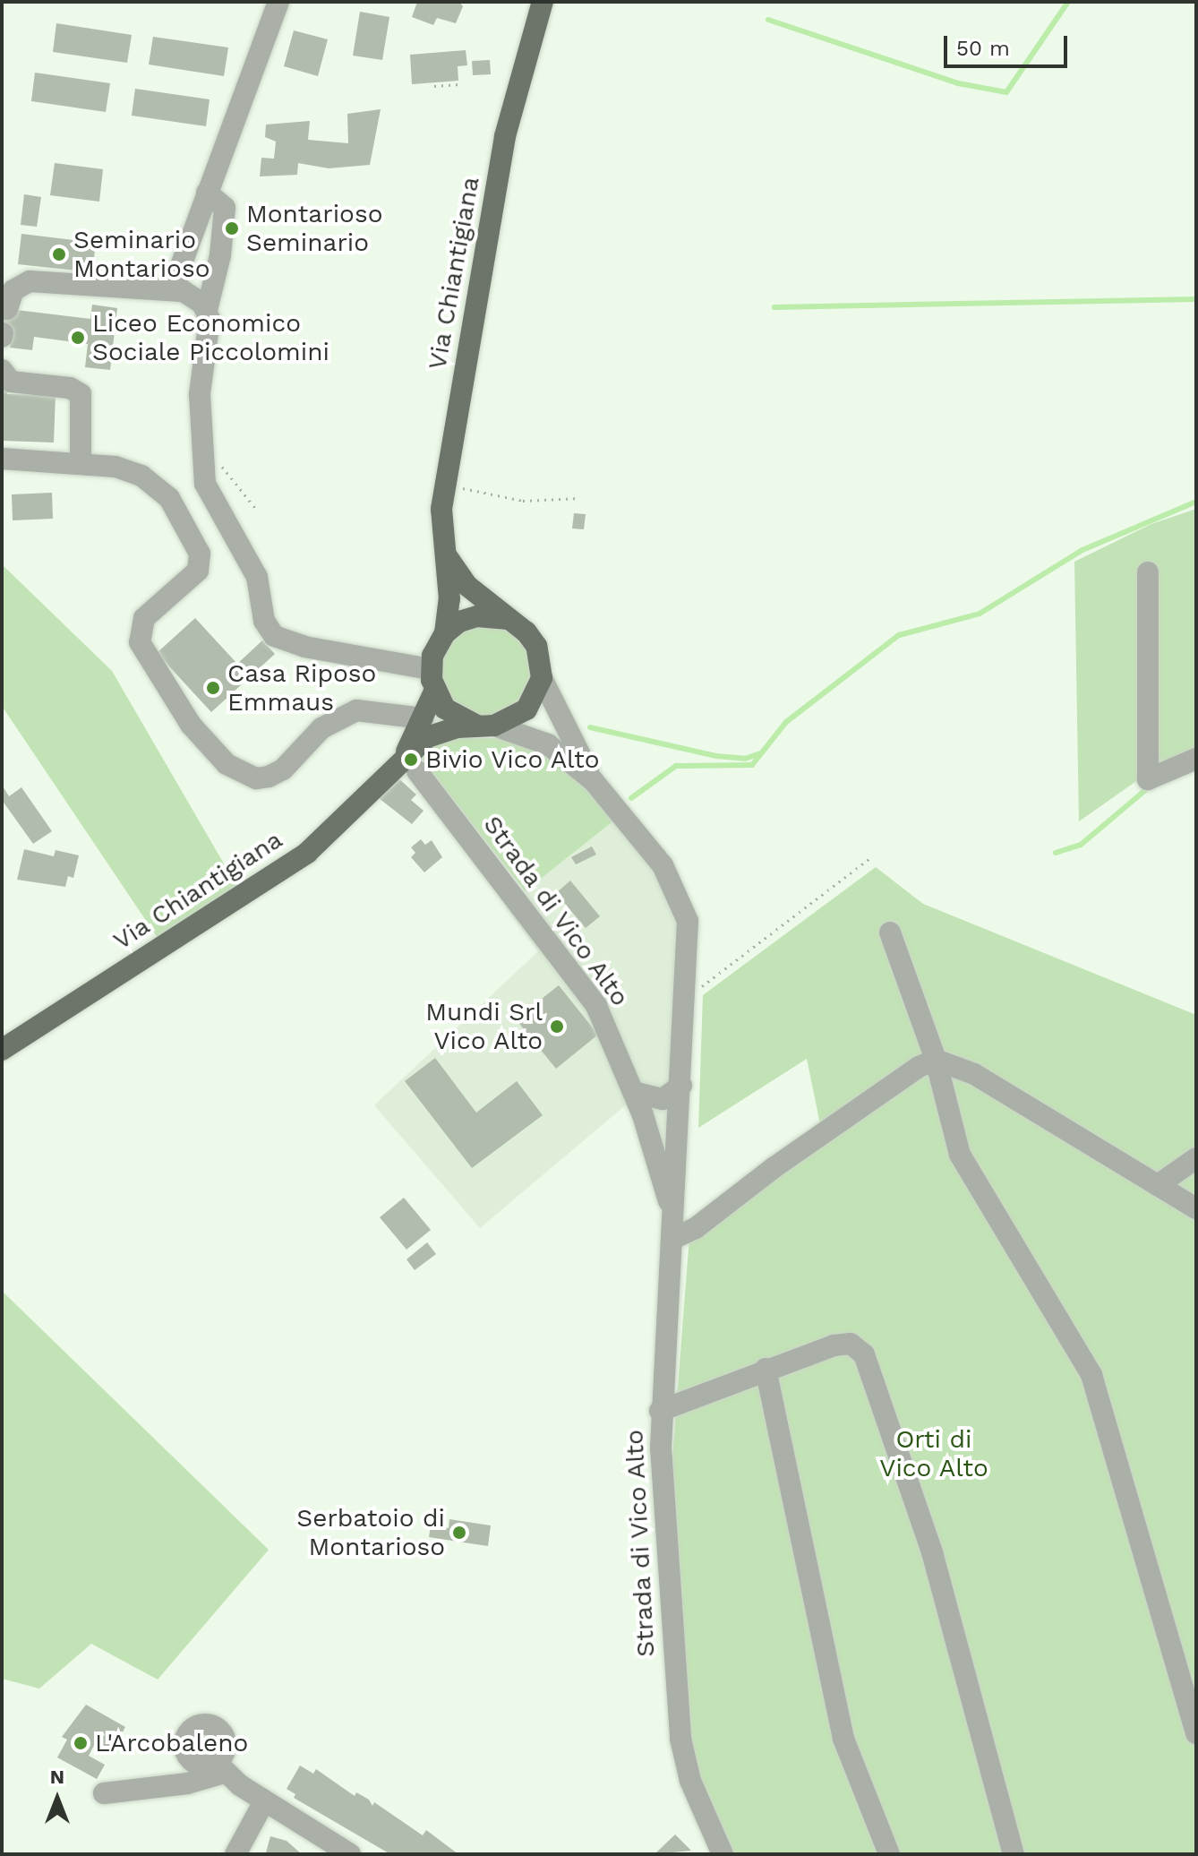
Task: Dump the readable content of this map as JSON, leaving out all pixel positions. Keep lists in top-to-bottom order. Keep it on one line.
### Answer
{"streets":{"main road":["Via Chiantigiana"],"street":["Strada di Vico Alto"]},"crossings":[["Via Chiantigiana","Strada di Vico Alto"]],"parks":["Orti di Vico Alto"],"places":["Montarioso Seminario","Seminario Montarioso","Liceo Economico Sociale Piccolomini","Casa Riposo Emmaus","Bivio Vico Alto","Mundi Srl Vico Alto","Serbatoio di Montarioso","L'Arcobaleno"],"scale_bar":"50 m","north":"top"}
